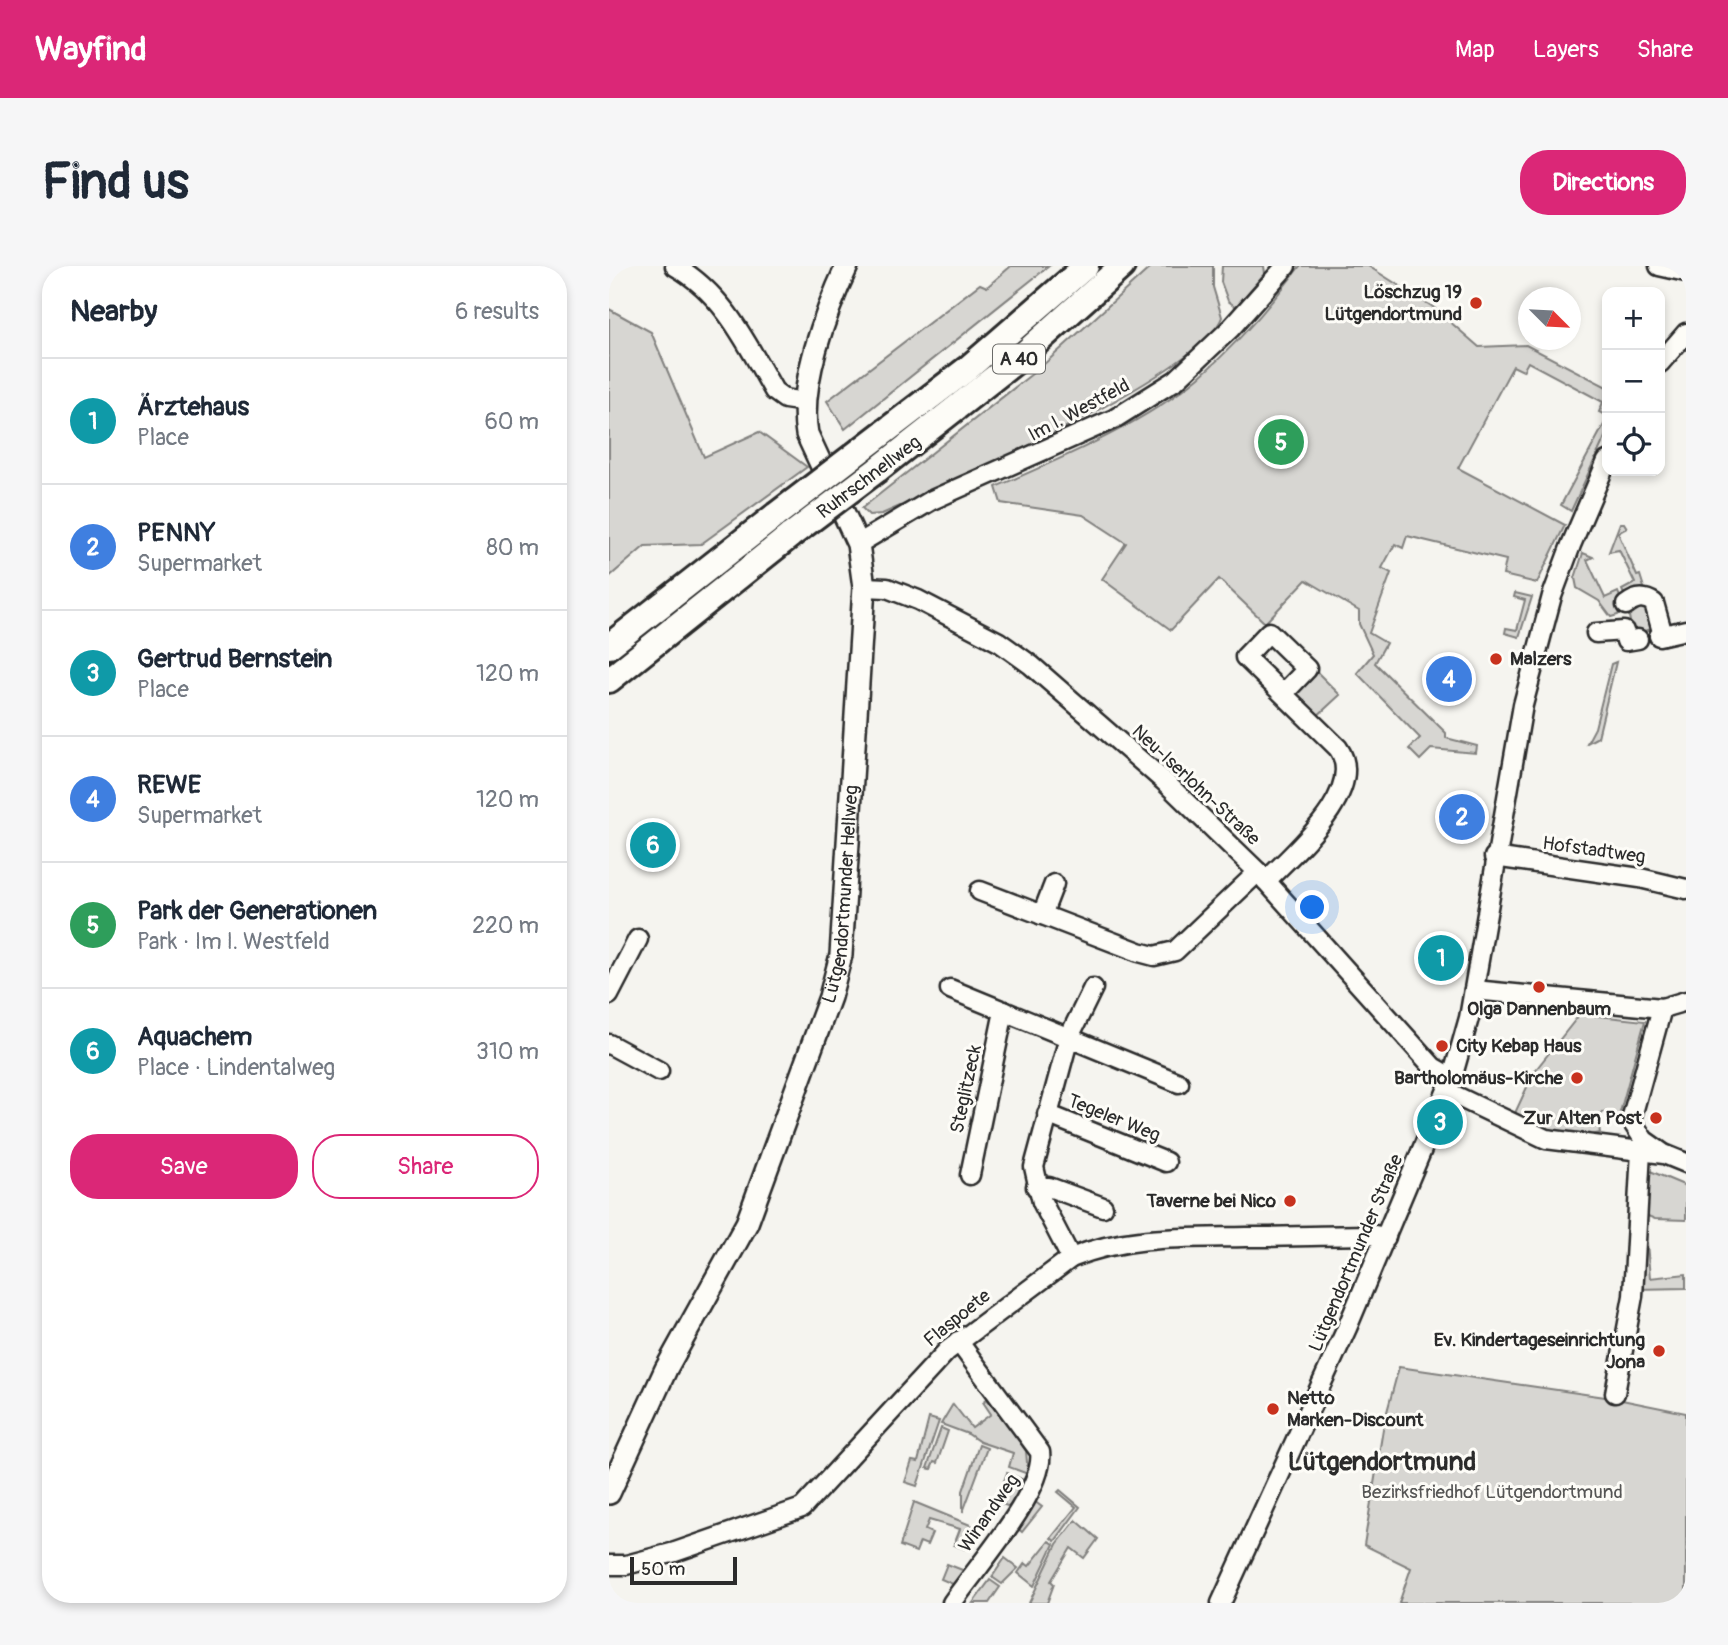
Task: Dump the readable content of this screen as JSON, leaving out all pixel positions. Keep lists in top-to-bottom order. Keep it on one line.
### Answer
{"streets":{"highway":["A 40","Ruhrschnellweg"],"main road":["Lütgendortmunder Hellweg"],"street":["Im I. Westfeld","Neu-Iserlohn-Straße","Hofstadtweg","Steglitzeck","Tegeler Weg","Lütgendortmunder Straße","Flaspoete","Winandweg"]},"crossings":[["Im I. Westfeld","Lütgendortmunder Hellweg"],["Neu-Iserlohn-Straße","Lütgendortmunder Hellweg"],["Neu-Iserlohn-Straße","Lütgendortmunder Straße"],["Hofstadtweg","Lütgendortmunder Straße"],["Lütgendortmunder Straße","Flaspoete"],["Flaspoete","Winandweg"]],"districts":["Lütgendortmund"],"parks":["Bezirksfriedhof Lütgendortmund"],"places":["Löschzug 19 Lütgendortmund","Malzers","Olga Dannenbaum","City Kebap Haus","Bartholomäus-Kirche","Zur Alten Post","Taverne bei Nico","Ev. Kindertageseinrichtung Jona","Netto Marken-Discount"],"scale_bar":"50 m","north":"bottom right","page":{"header":"Wayfind","nav":["Map","Layers","Share"],"buttons":["Directions",["Save","Share"]],"title":"Find us","heading":["Nearby","6 results"],"map_buttons":["+","−"],"list":[{"mark":"1","name":"Ärztehaus","note":"Place","value":"60 m"},{"mark":"2","name":"PENNY","note":"Supermarket","value":"80 m"},{"mark":"3","name":"Gertrud Bernstein","note":"Place","value":"120 m"},{"mark":"4","name":"REWE","note":"Supermarket","value":"120 m"},{"mark":"5","name":"Park der Generationen","note":"Park · Im I. Westfeld","value":"220 m"},{"mark":"6","name":"Aquachem","note":"Place · Lindentalweg","value":"310 m"}],"pins":["5","4","2","6","1","3"],"scale":"50 m"}}
